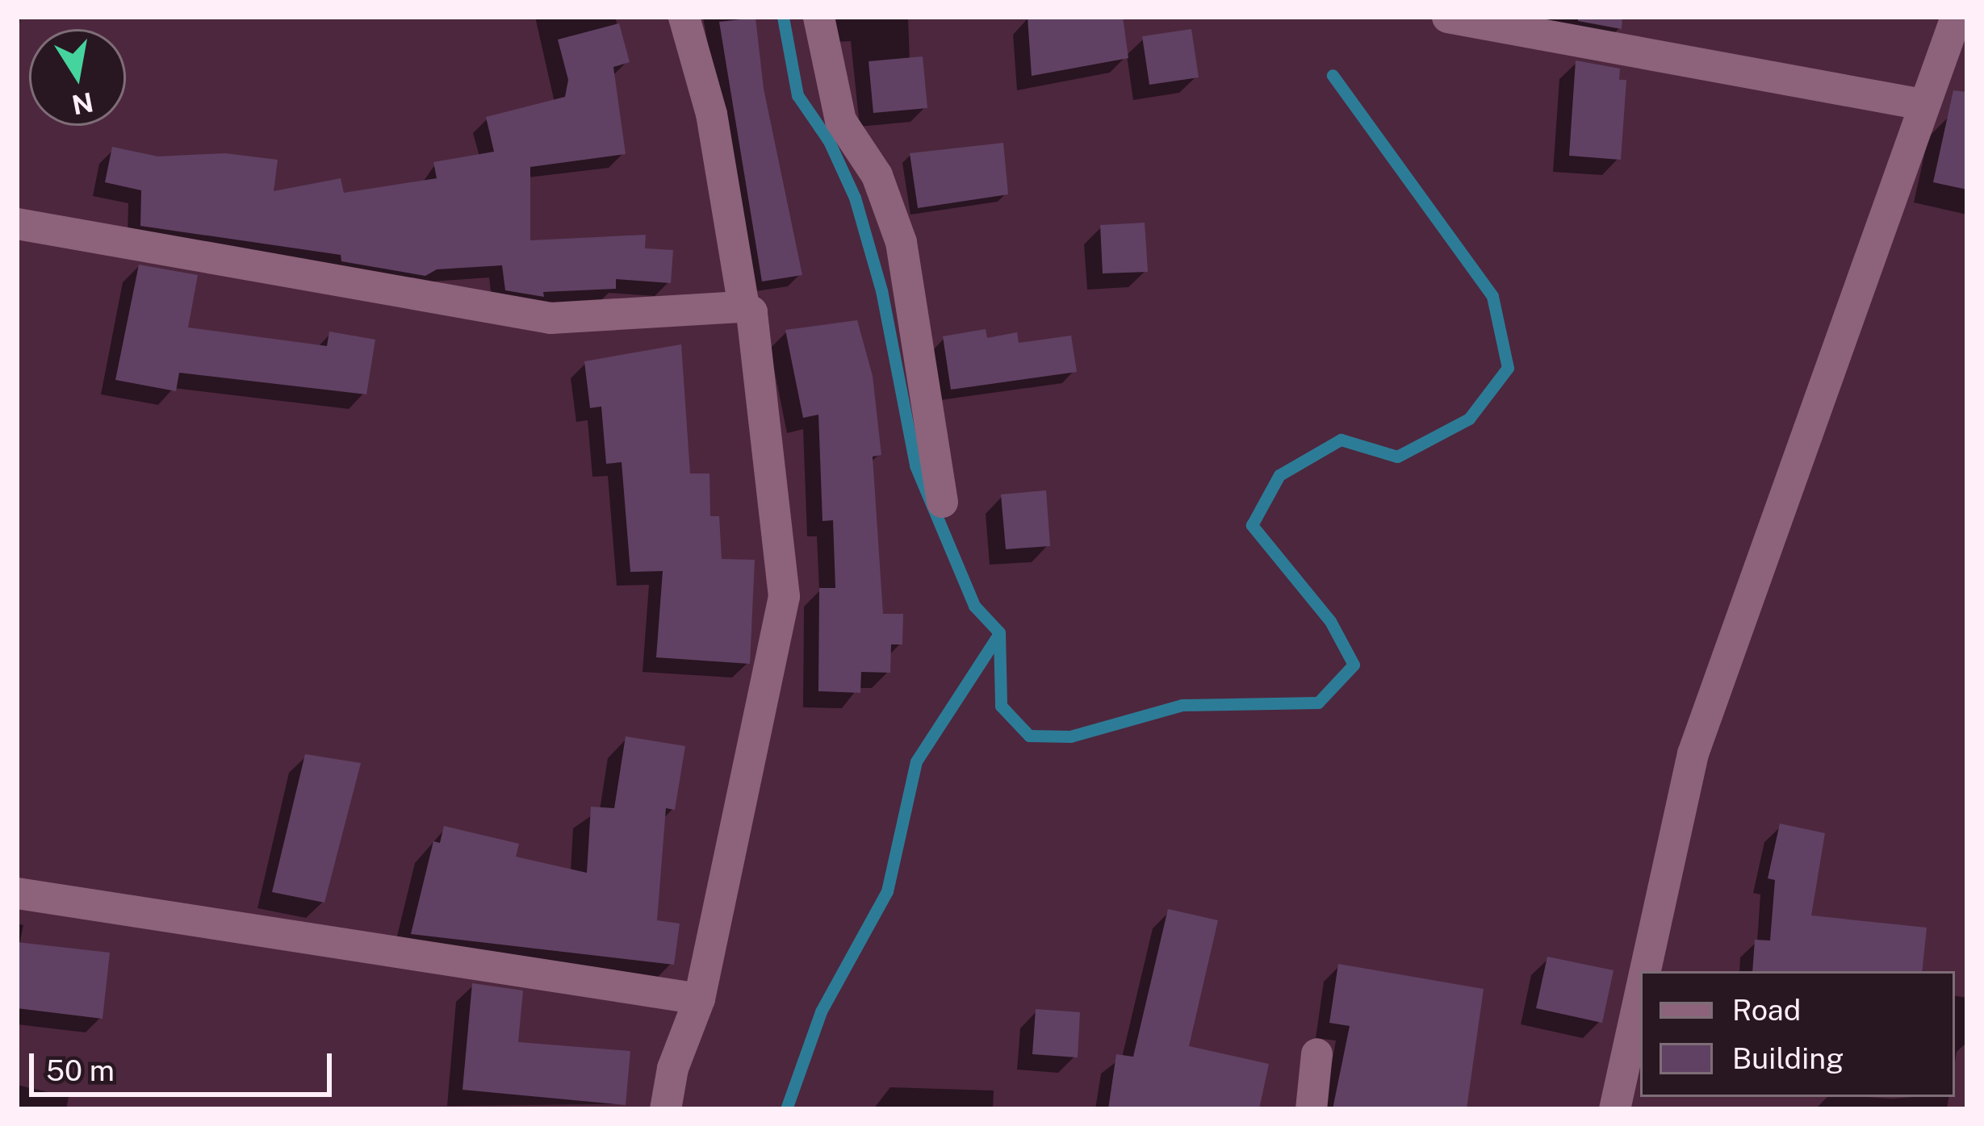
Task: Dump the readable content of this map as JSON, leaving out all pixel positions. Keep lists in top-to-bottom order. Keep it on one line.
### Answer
{"legend":["Road","Building"],"scale_bar":"50 m","north":"bottom"}
